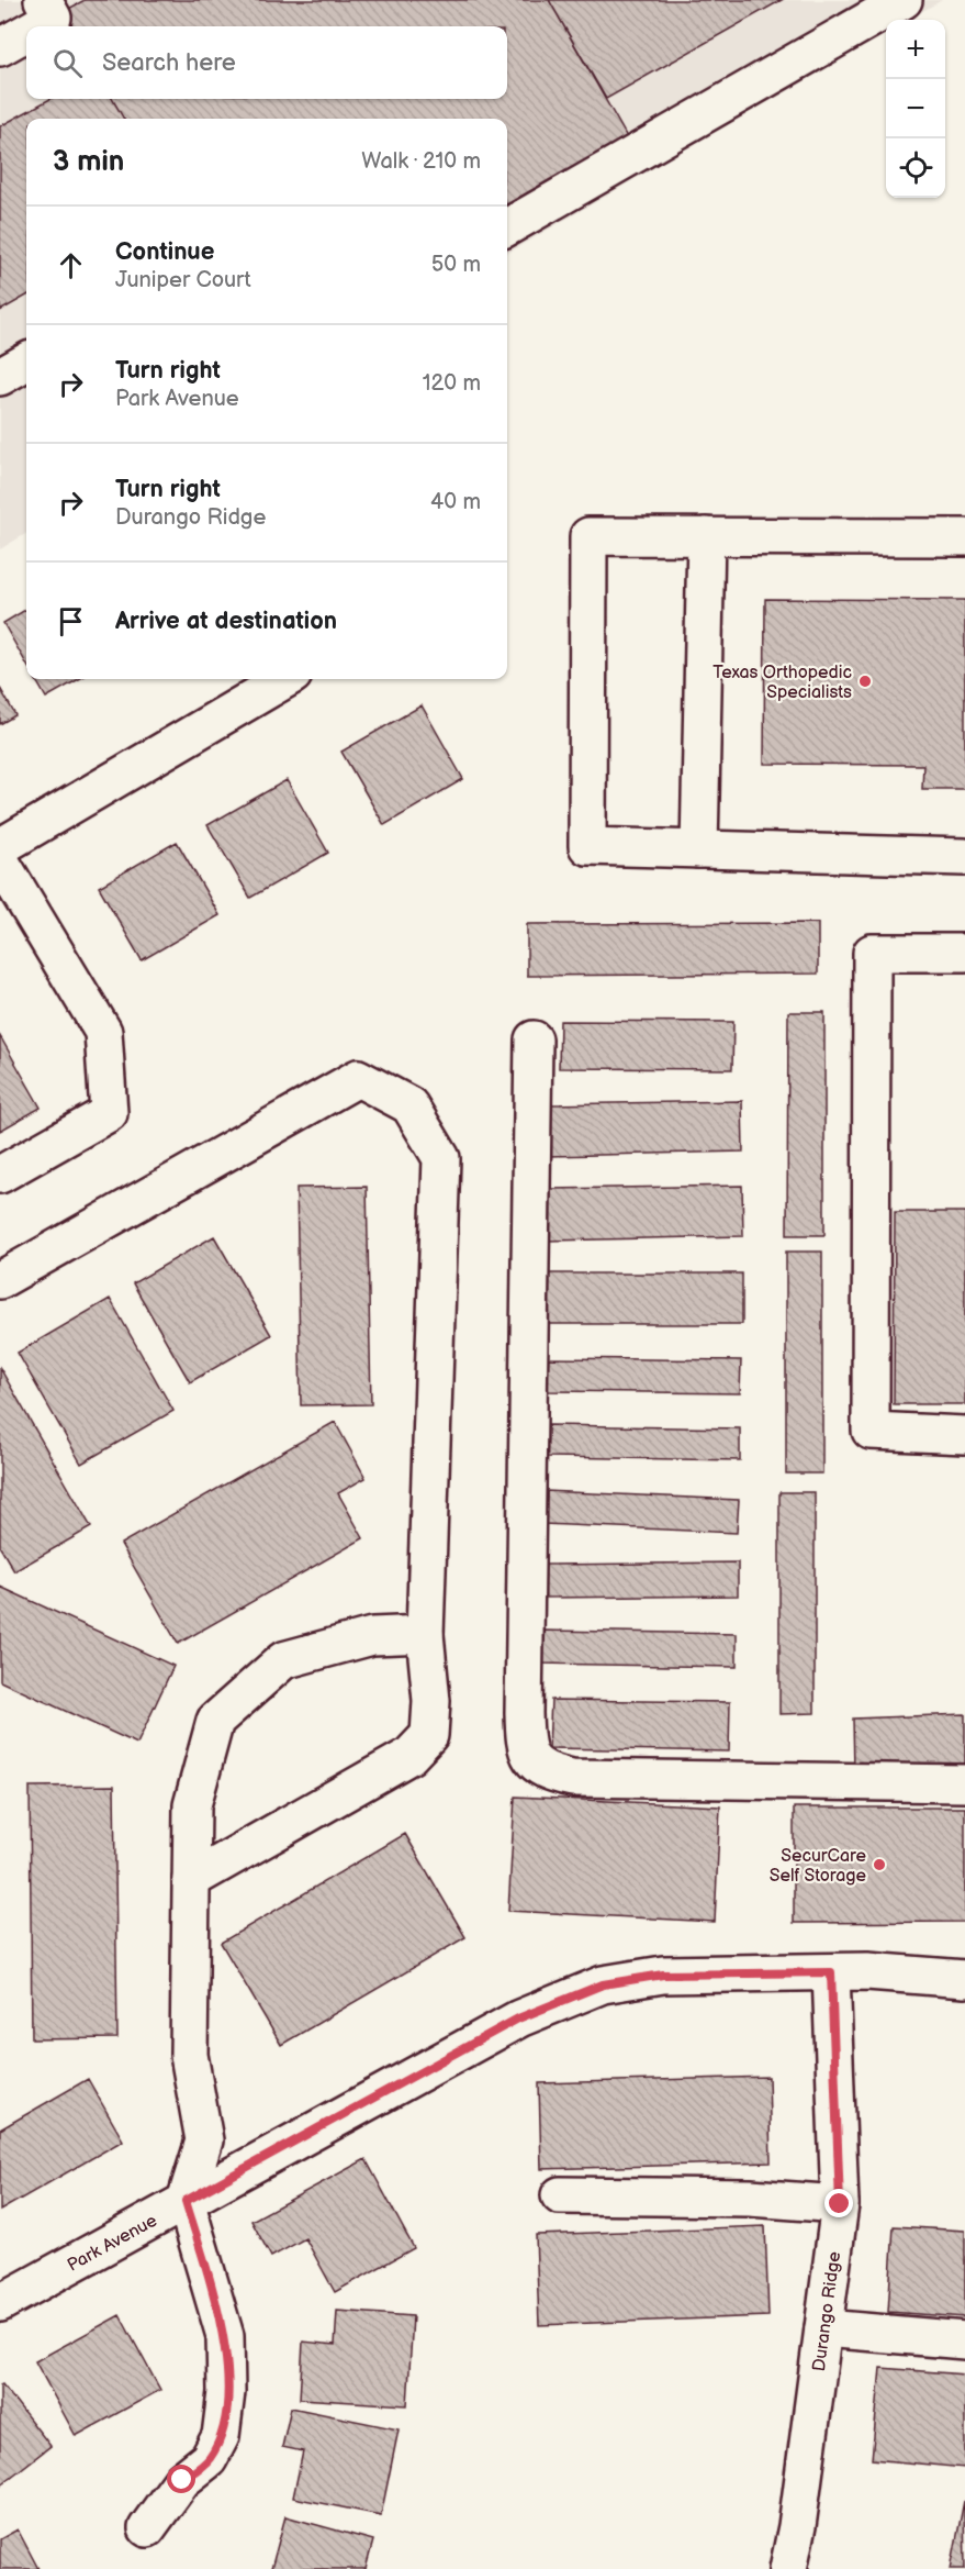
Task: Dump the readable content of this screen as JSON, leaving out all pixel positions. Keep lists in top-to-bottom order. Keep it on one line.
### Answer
{"streets":{"street":["Park Avenue","Durango Ridge"]},"crossings":[["Park Avenue","Durango Ridge"]],"places":["Texas Orthopedic Specialists","SecurCare Self Storage"],"page":{"map_buttons":["+","−"],"search":"Search here","heading":["3 min","Walk · 210 m"],"list":[["Continue","Juniper Court","50 m"],["Turn right","Park Avenue","120 m"],["Turn right","Durango Ridge","40 m"],"Arrive at destination"]}}
